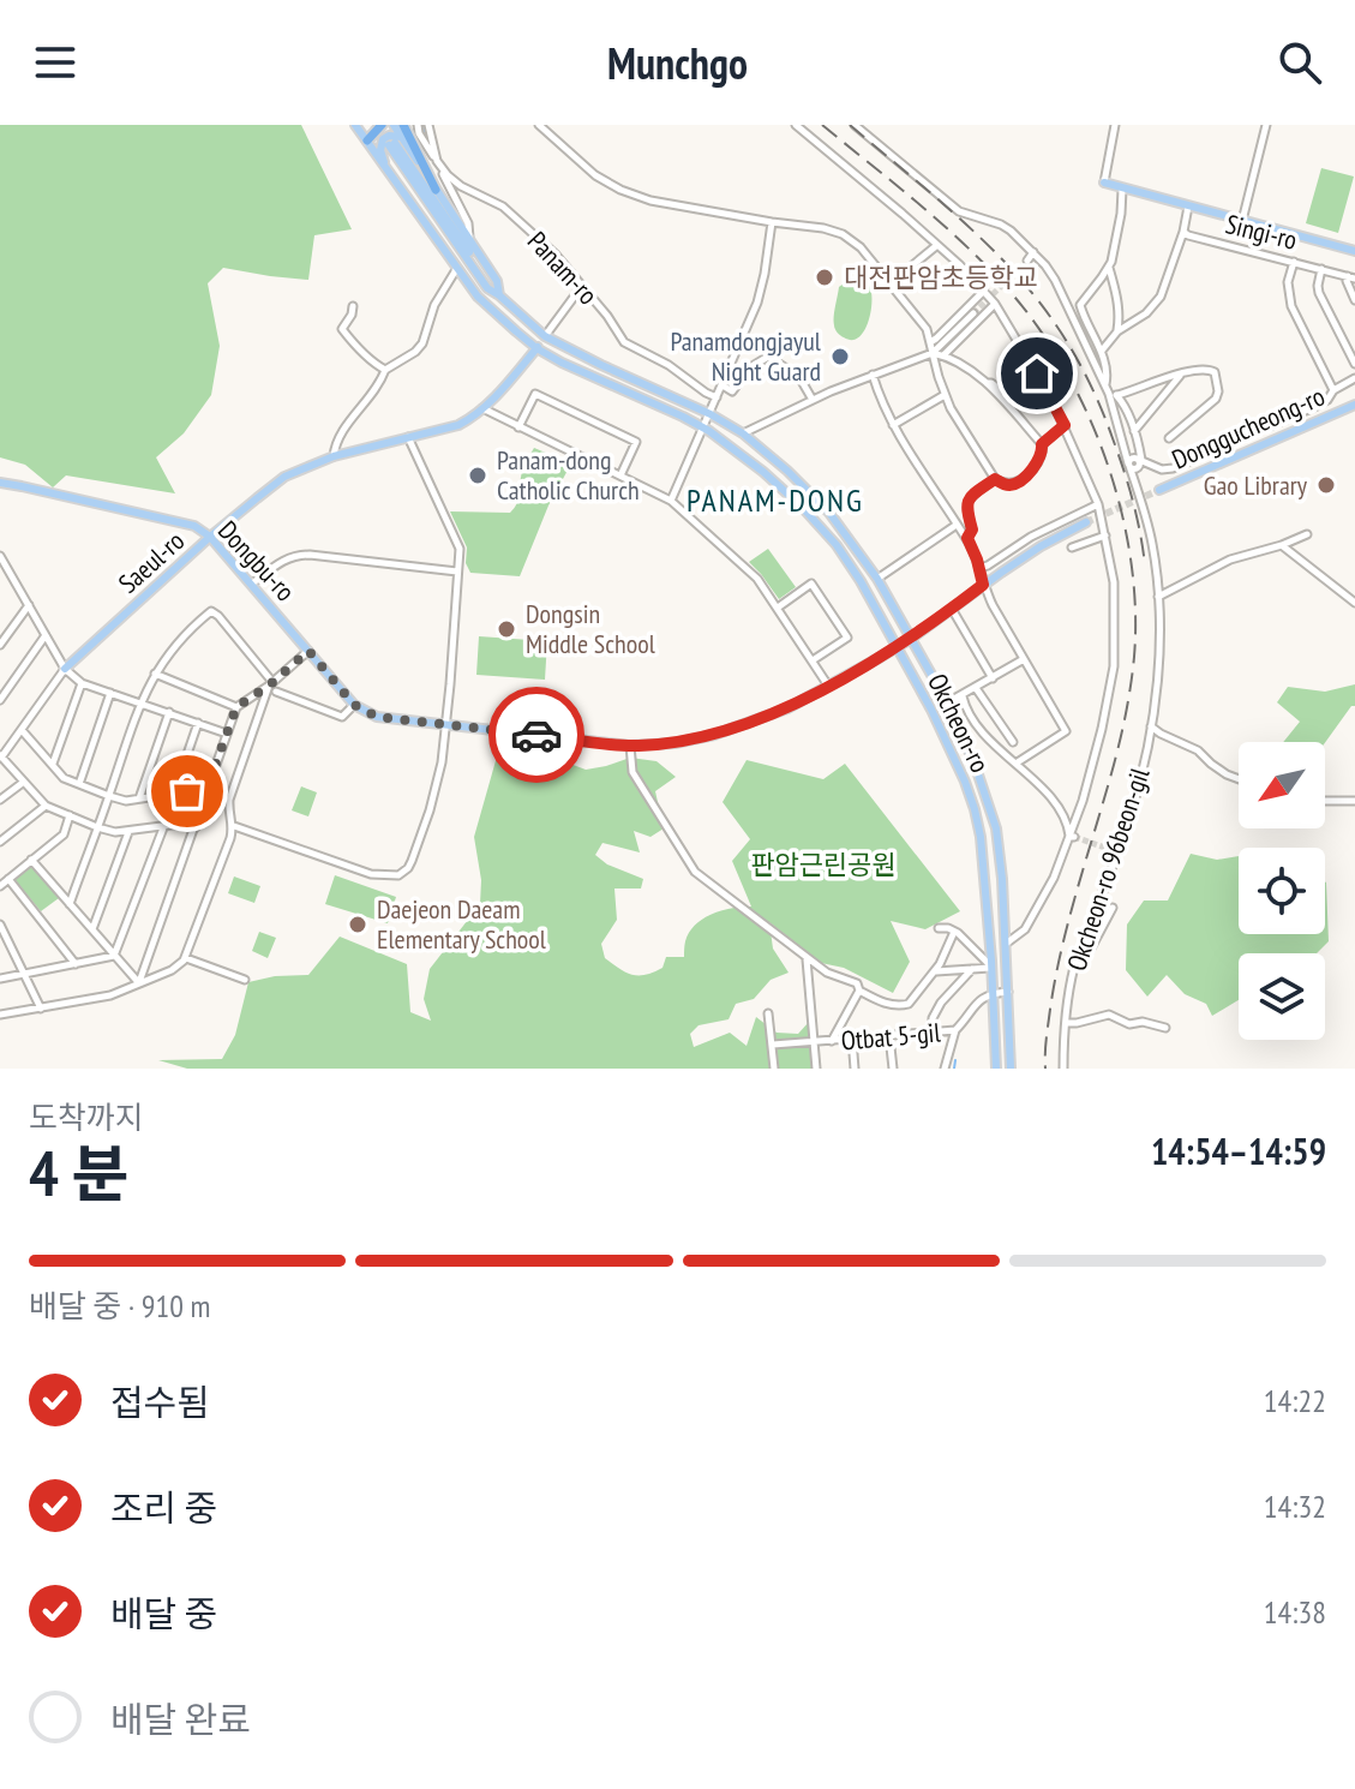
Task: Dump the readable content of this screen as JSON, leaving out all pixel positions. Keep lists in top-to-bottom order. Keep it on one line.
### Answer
{"streets":{"main road":["Singi-ro","Donggucheong-ro","Dongbu-ro","Saeul-ro","Okcheon-ro"],"street":["Panam-ro","Okcheon-ro 96beon-gil","Otbat 5-gil"]},"crossings":[["Dongbu-ro","Saeul-ro"],["Saeul-ro","Okcheon-ro"],["Okcheon-ro","Otbat 5-gil"]],"districts":["PANAM-DONG"],"parks":["판암근린공원"],"places":["대전판암초등학교","Panamdongjayul Night Guard","Panam-dong Catholic Church","Gao Library","Dongsin Middle School","Daejeon Daeam Elementary School"],"north":"bottom left","page":{"header":"Munchgo","heading":["4 분","도착까지","14:54–14:59"],"bar":"배달 중 · 910 m","list":[["접수됨","14:22"],["조리 중","14:32"],["배달 중","14:38"],"배달 완료"]}}
